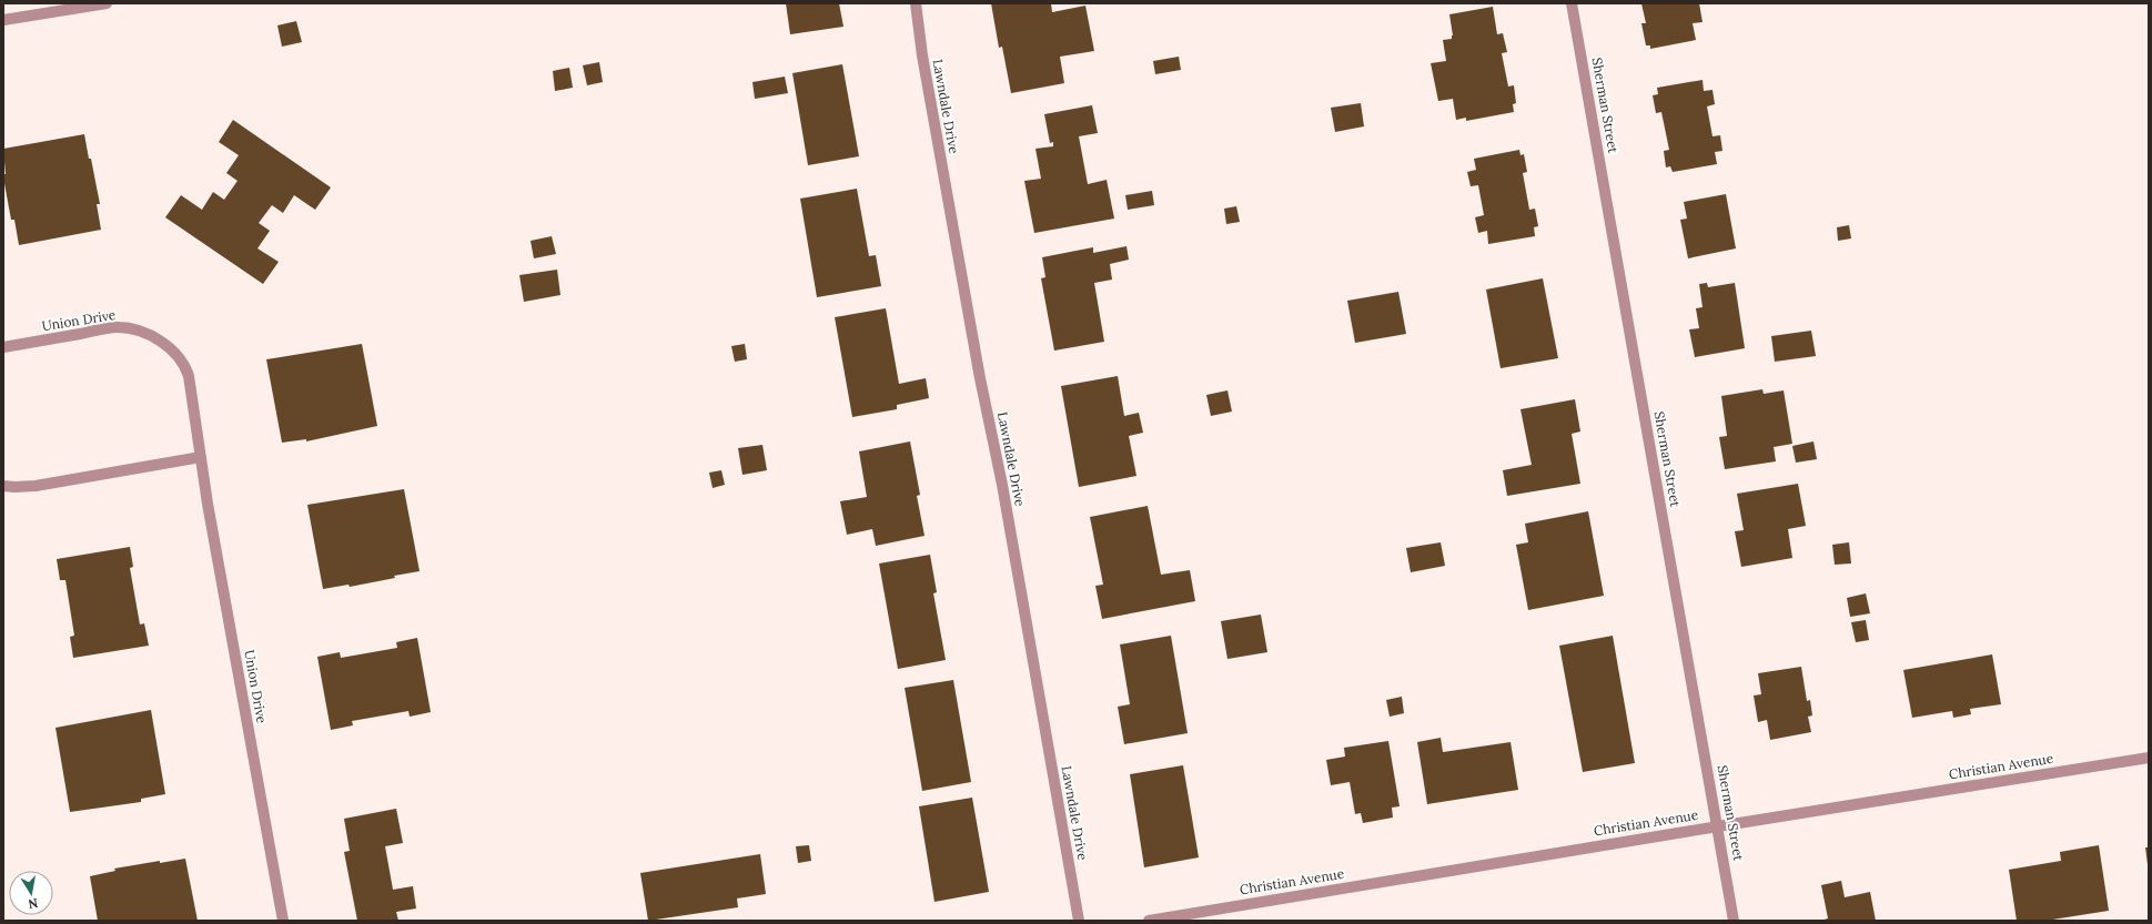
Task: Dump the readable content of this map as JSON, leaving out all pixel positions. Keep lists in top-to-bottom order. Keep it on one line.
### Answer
{"streets":{"street":["Sherman Street","Lawndale Drive","Union Drive","Christian Avenue"]},"crossings":[["Sherman Street","Christian Avenue"]],"north":"bottom"}
